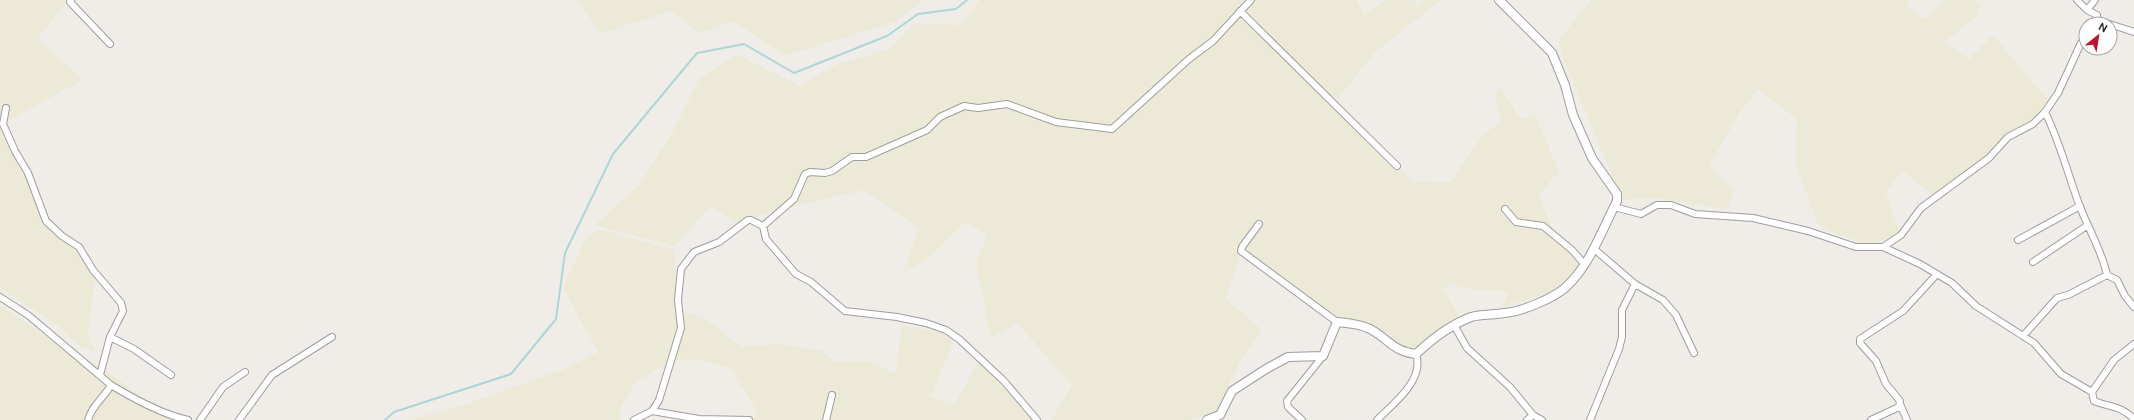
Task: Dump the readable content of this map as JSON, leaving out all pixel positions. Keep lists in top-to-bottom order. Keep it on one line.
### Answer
{"north":"top right"}
